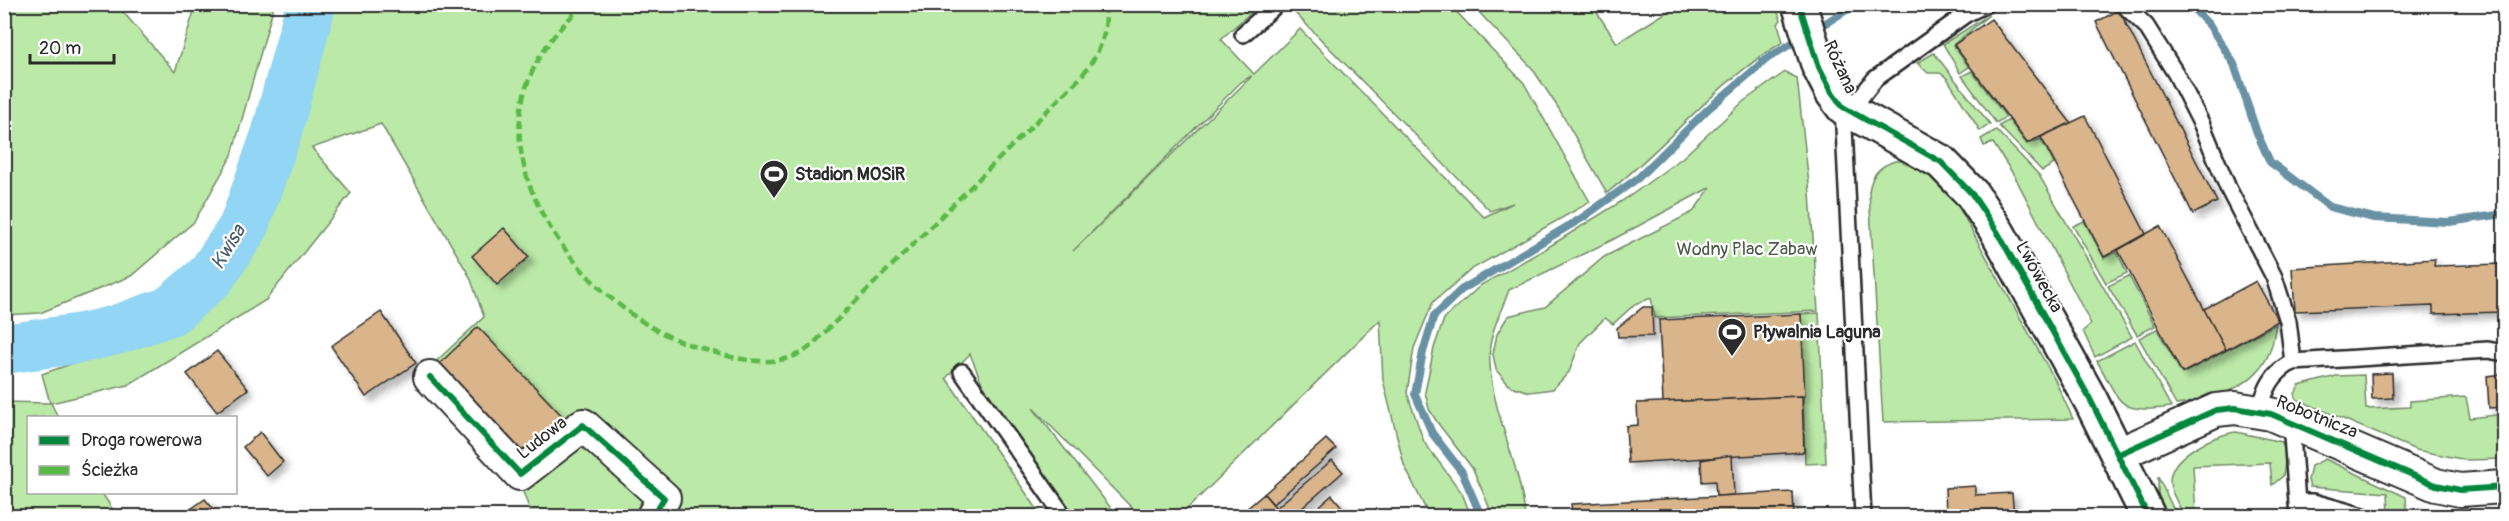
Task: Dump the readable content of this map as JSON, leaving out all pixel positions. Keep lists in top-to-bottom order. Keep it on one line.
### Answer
{"streets":{"street":["Różana","Lwówecka","Robotnicza","Ludowa"]},"crossings":[["Różana","Lwówecka"],["Lwówecka","Robotnicza"]],"water":["Kwisa"],"parks":["Wodny Plac Zabaw"],"places":{"sports":["Stadion MOSiR","Pływalnia Laguna"]},"legend":["Droga rowerowa","Ścieżka"],"scale_bar":"20 m"}
